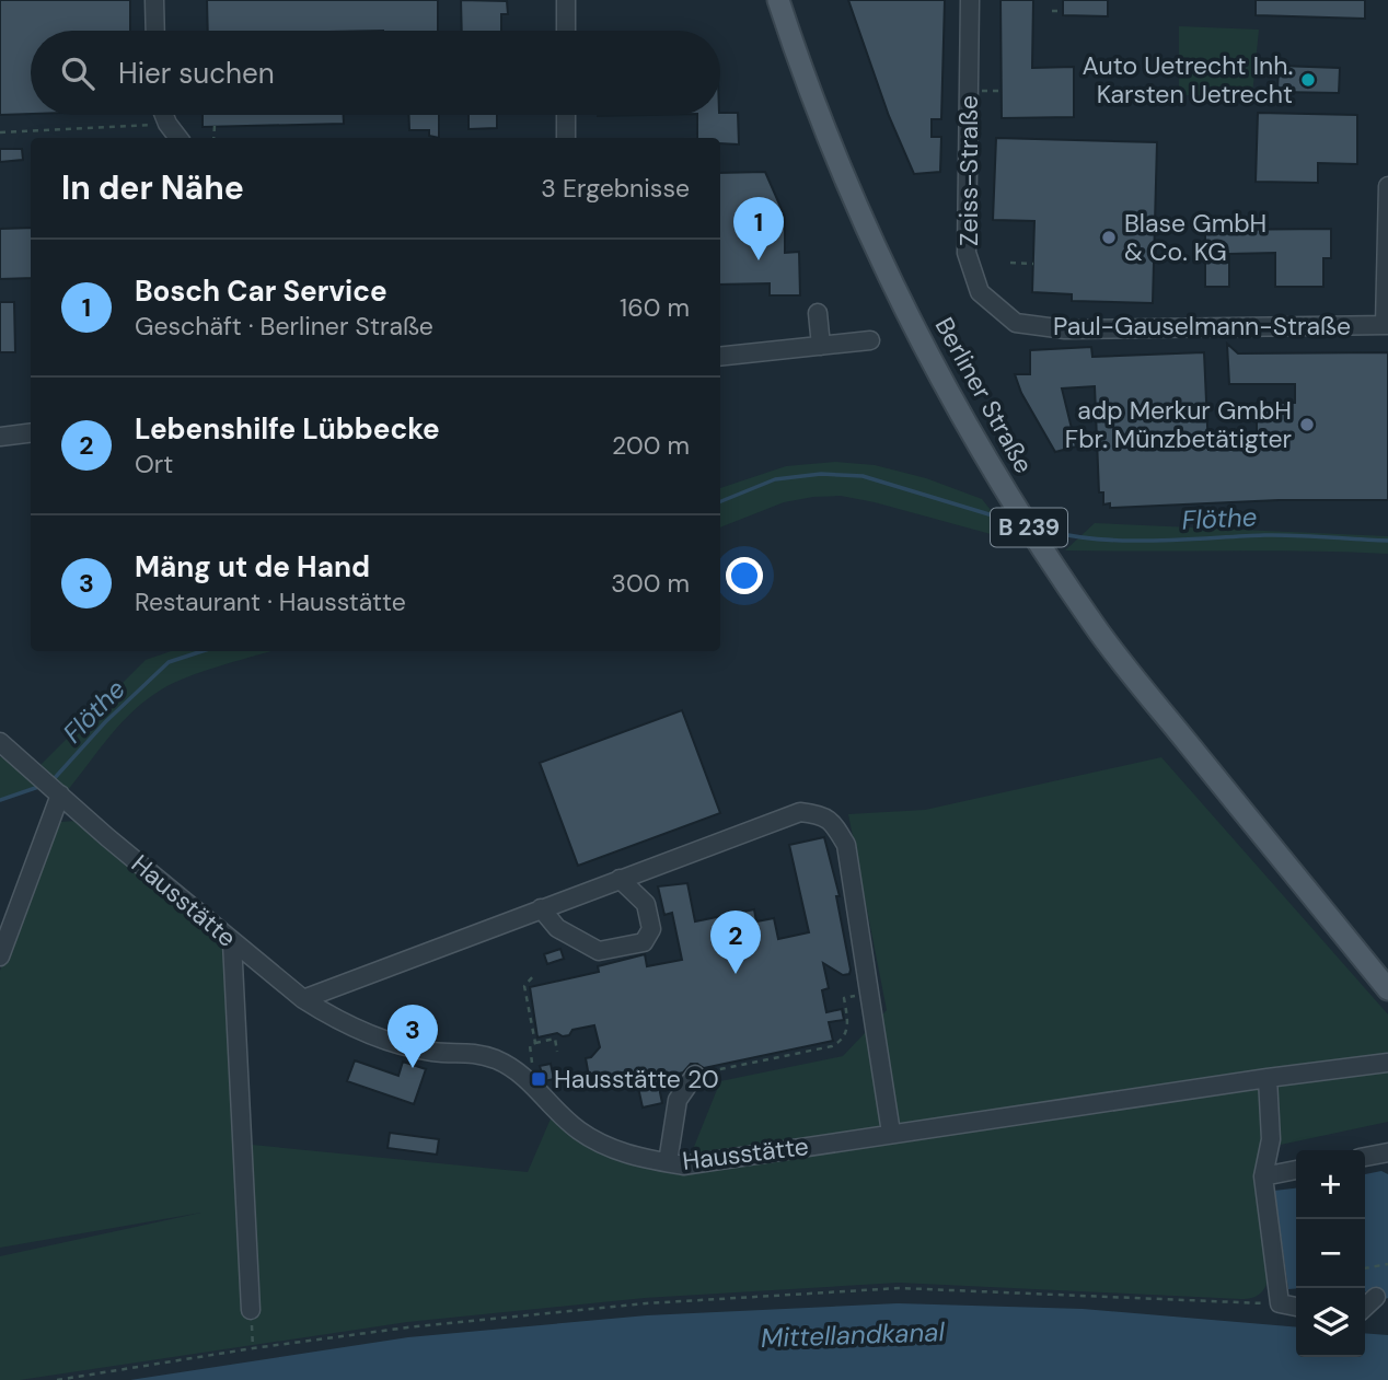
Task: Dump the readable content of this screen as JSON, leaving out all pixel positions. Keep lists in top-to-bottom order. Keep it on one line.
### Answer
{"streets":{"main road":["Berliner Straße","B 239"],"street":["Zeiss-Straße","Paul-Gauselmann-Straße","Hausstätte"]},"crossings":[["Zeiss-Straße","Paul-Gauselmann-Straße"]],"water":["Flöthe","Mittellandkanal"],"places":{"other":["Auto Uetrecht Inh. Karsten Uetrecht","Blase GmbH & Co. KG","adp Merkur GmbH Fbr. Münzbetätigter"],"transit":["Hausstätte 20"]},"page":{"search":"Hier suchen","heading":["In der Nähe","3 Ergebnisse"],"pins":["1","2","3"],"list":[{"mark":"1","name":"Bosch Car Service","note":"Geschäft · Berliner Straße","value":"160 m"},{"mark":"2","name":"Lebenshilfe Lübbecke","note":"Ort","value":"200 m"},{"mark":"3","name":"Mäng ut de Hand","note":"Restaurant · Hausstätte","value":"300 m"}],"map_buttons":["+","−"]}}
